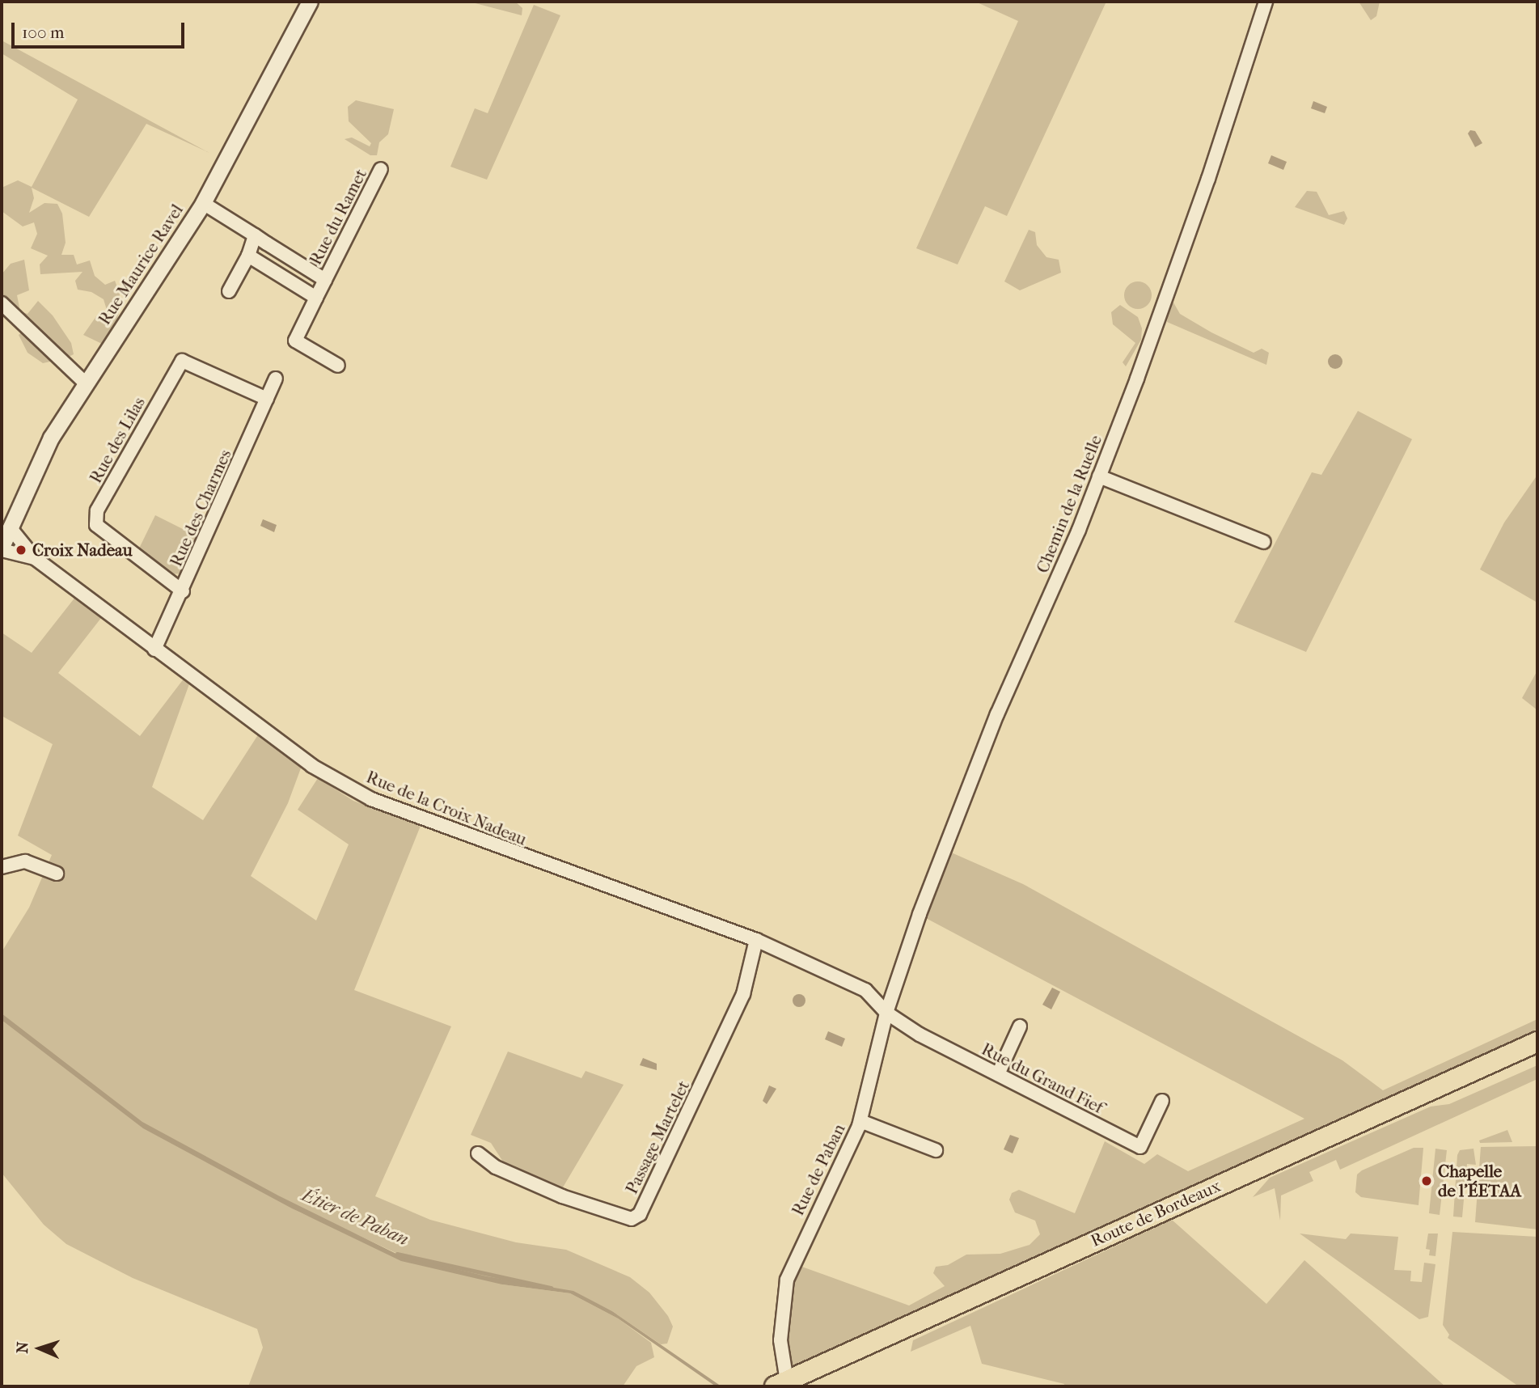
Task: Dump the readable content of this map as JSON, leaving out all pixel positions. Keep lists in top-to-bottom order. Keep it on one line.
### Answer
{"streets":{"main road":["Route de Bordeaux"],"street":["Rue du Ramet","Rue Maurice Ravel","Rue des Lilas","Chemin de la Ruelle","Rue des Charmes","Rue de la Croix Nadeau","Rue du Grand Fief","Passage Martelet","Rue de Paban"]},"crossings":[["Rue du Ramet","Rue Maurice Ravel"],["Rue des Lilas","Rue des Charmes"],["Chemin de la Ruelle","Rue de la Croix Nadeau"],["Chemin de la Ruelle","Rue du Grand Fief"],["Chemin de la Ruelle","Rue de Paban"],["Rue des Charmes","Rue de la Croix Nadeau"],["Rue de la Croix Nadeau","Rue du Grand Fief"],["Rue de la Croix Nadeau","Passage Martelet"],["Rue de la Croix Nadeau","Rue de Paban"],["Rue du Grand Fief","Rue de Paban"],["Rue de Paban","Route de Bordeaux"]],"water":["Étier de Paban"],"places":["Croix Nadeau","Chapelle de l'ÉETAA"],"scale_bar":"100 m","north":"left"}
